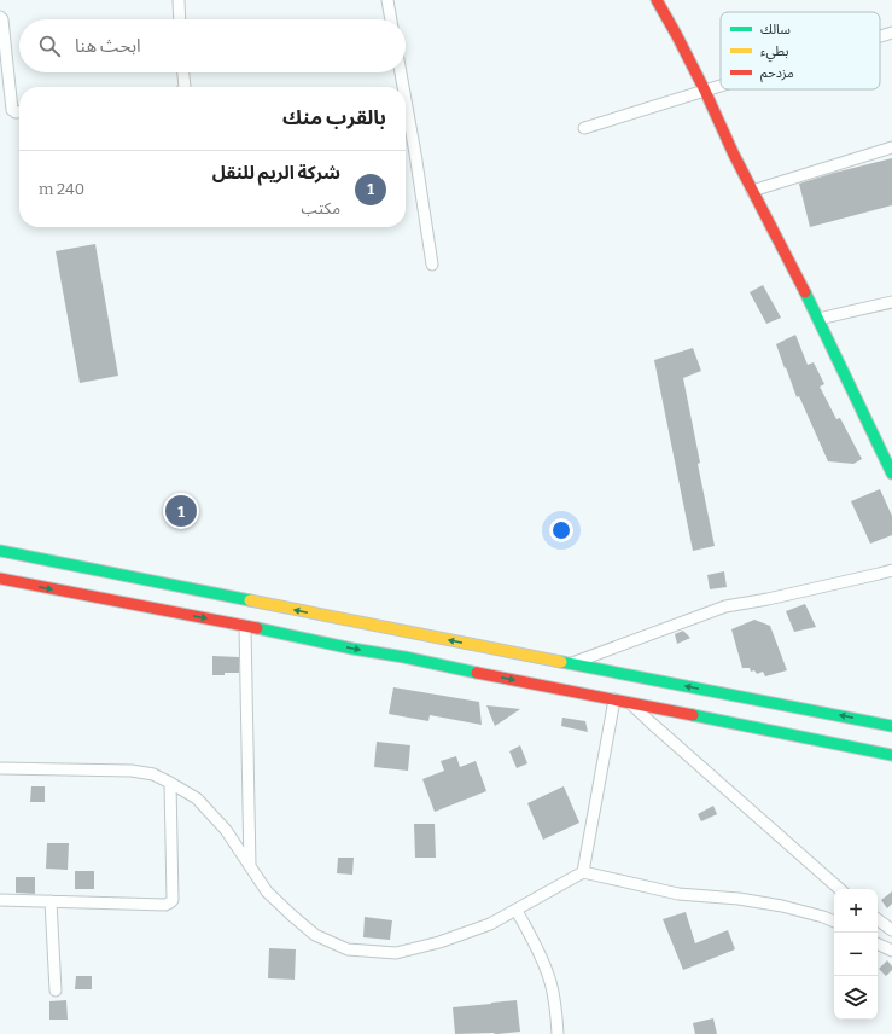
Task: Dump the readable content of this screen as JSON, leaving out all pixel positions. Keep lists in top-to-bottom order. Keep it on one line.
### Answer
{"legend":["سالك","بطيء","مزدحم"],"page":{"search":"ابحث هنا","heading":"بالقرب منك","list":[{"mark":"1","name":"شركة الريم للنقل","note":"مكتب","value":"240 m"}],"pins":"1","map_buttons":["+","−"]}}
